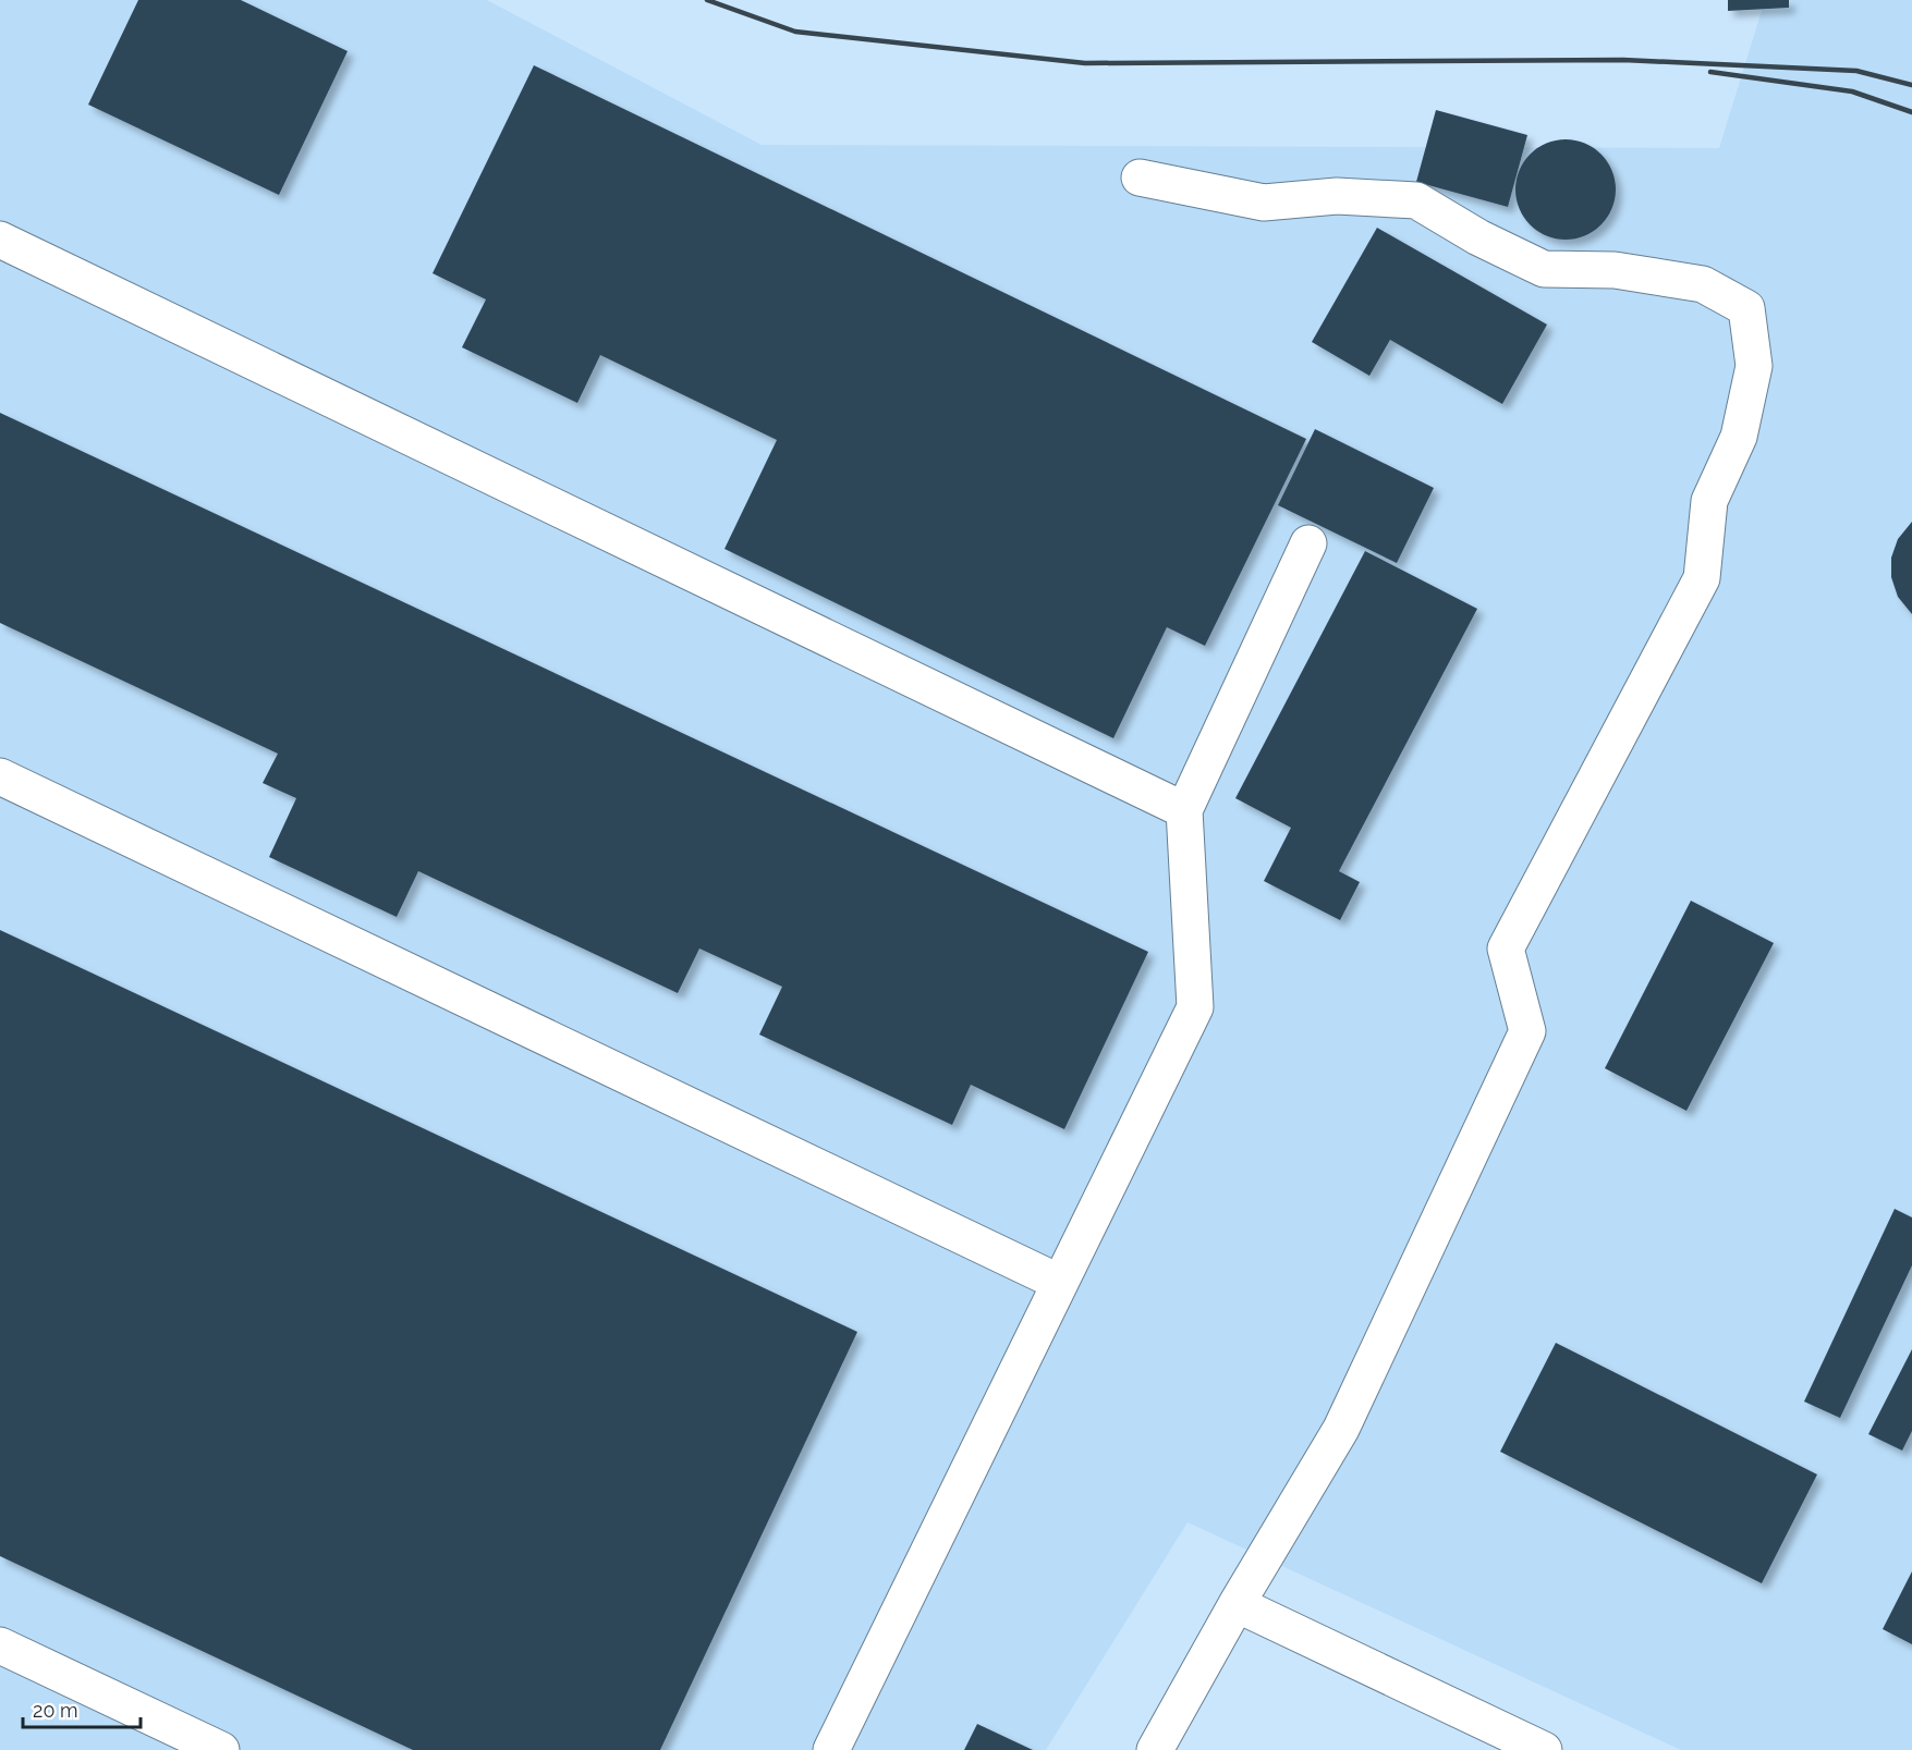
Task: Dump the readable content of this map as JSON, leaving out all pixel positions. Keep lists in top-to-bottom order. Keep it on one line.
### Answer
{"scale_bar":"20 m"}
